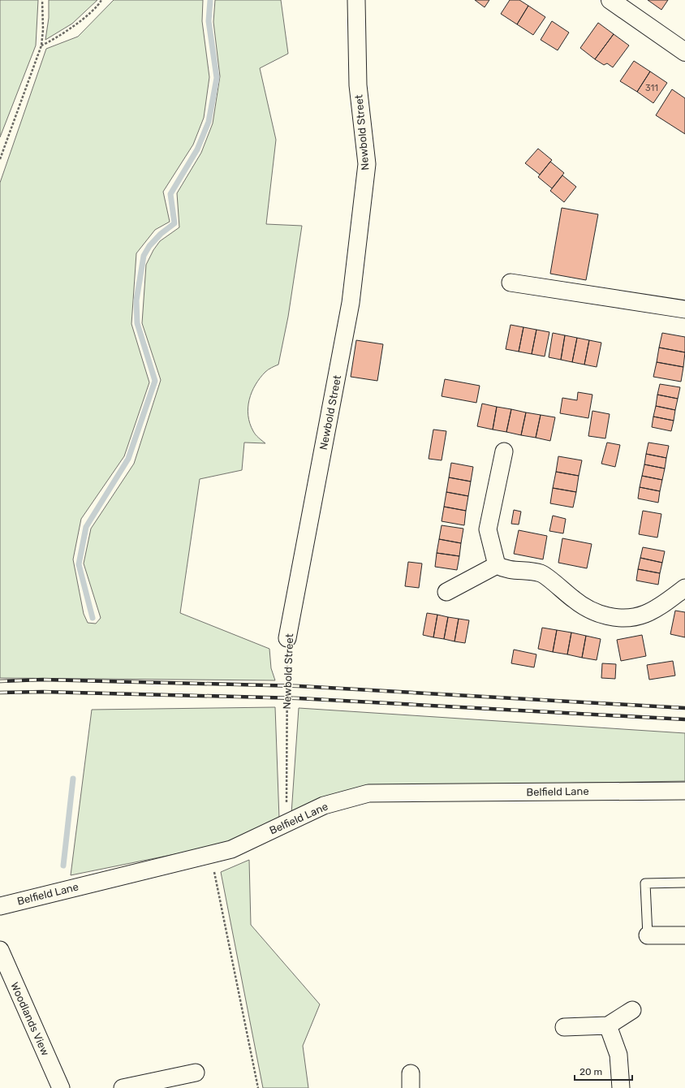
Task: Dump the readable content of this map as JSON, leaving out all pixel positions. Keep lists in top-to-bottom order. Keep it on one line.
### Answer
{"streets":{"street":["Newbold Street","Belfield Lane","Woodlands View"]},"crossings":[["Newbold Street","Belfield Lane"]],"house_numbers":["311"],"scale_bar":"20 m"}
